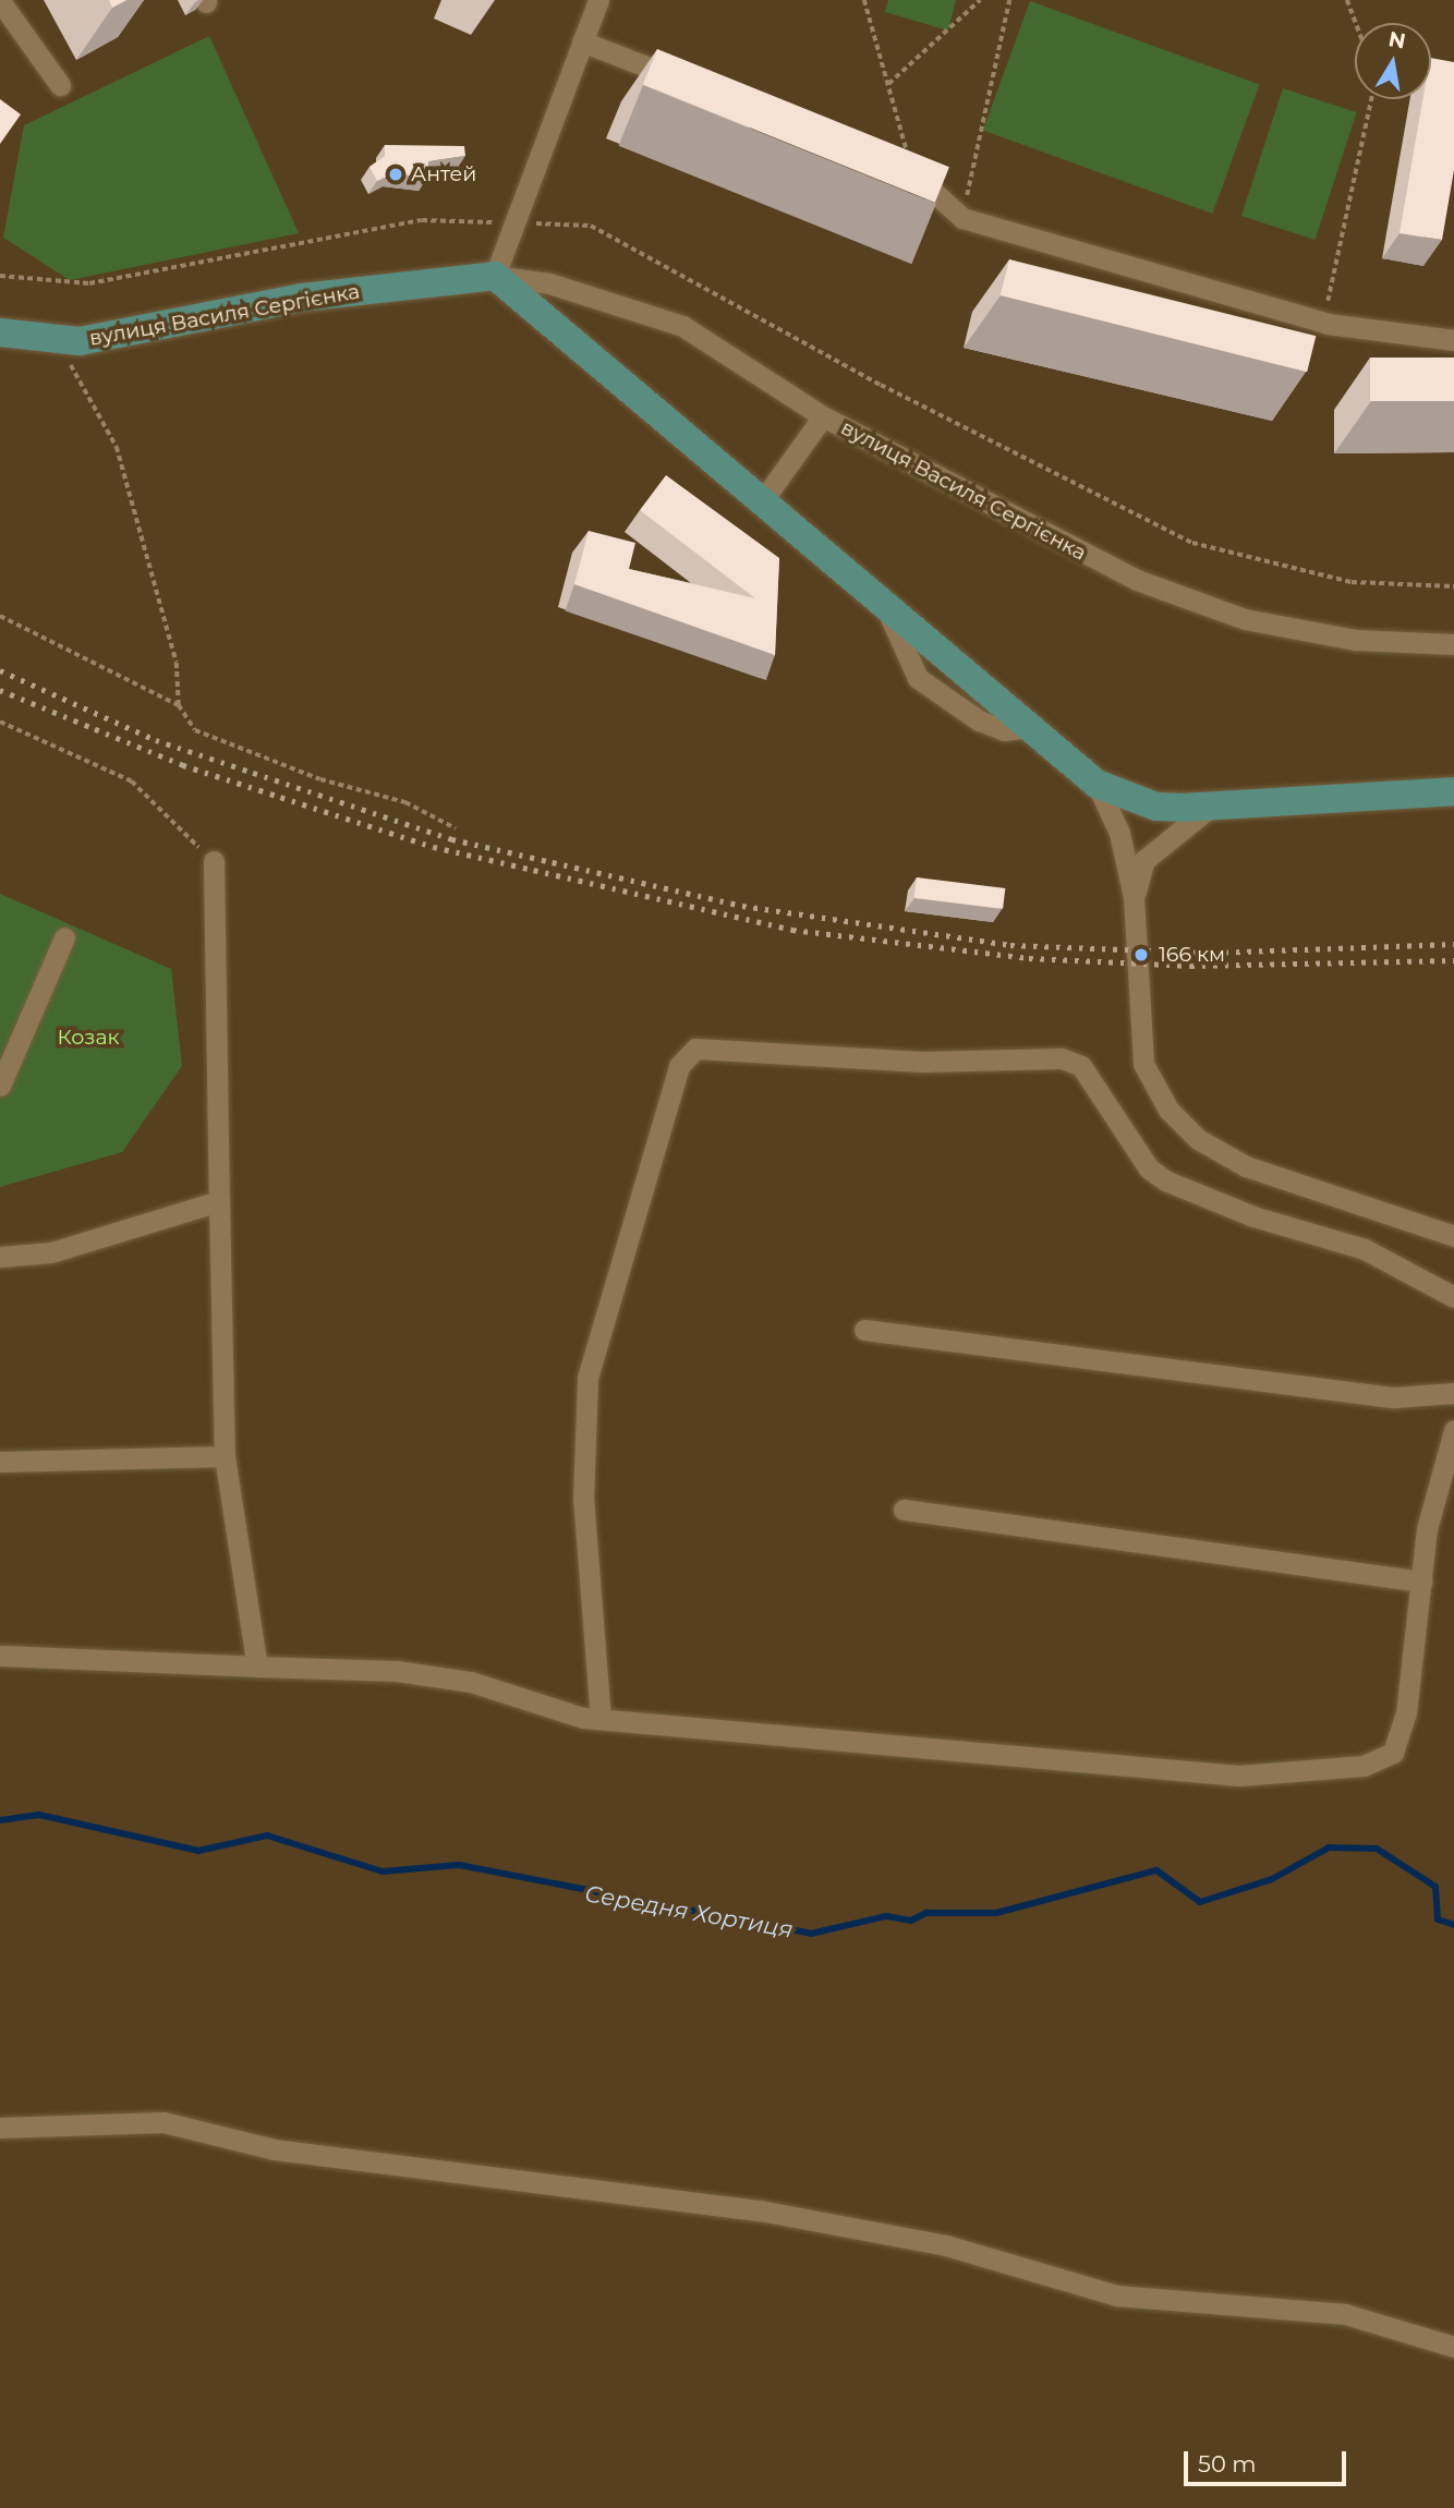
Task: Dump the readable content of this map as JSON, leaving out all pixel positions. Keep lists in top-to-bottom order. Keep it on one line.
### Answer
{"streets":{"main road":["вулиця Василя Сергієнка"]},"water":["Середня Хортиця"],"parks":["Козак"],"places":["Антей","166 км"],"scale_bar":"50 m","north":"top"}
